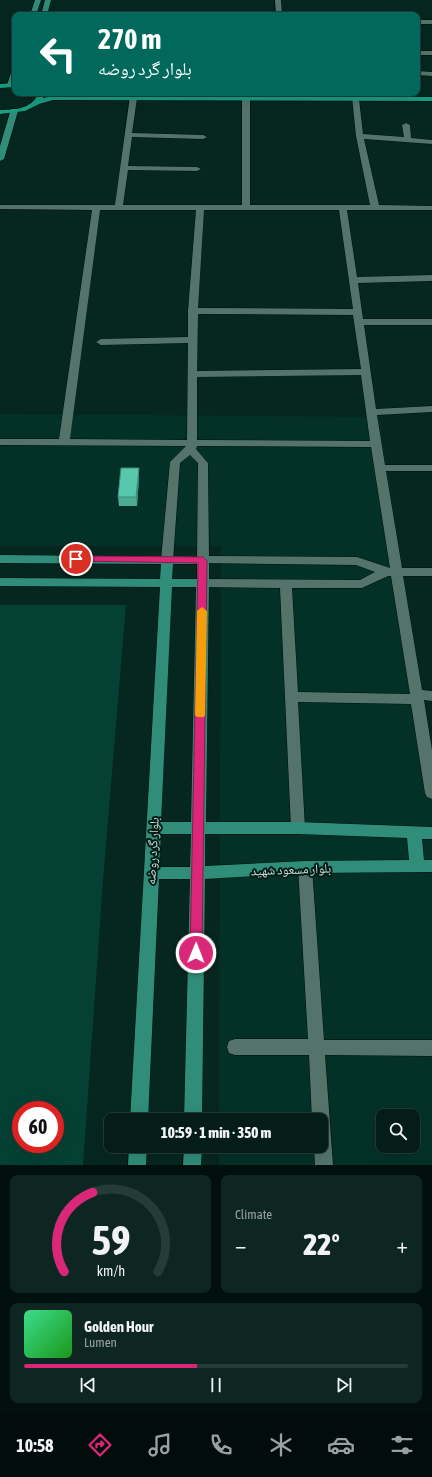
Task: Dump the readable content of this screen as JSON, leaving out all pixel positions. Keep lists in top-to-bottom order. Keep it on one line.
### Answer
{"streets":{"main road":["بلوار گرد روضه","بلوار مسعود شهید"]},"crossings":[["بلوار گرد روضه","بلوار مسعود شهید"]],"page":{"turn":["270 m","بلوار گرد روضه"],"limit":"60","trip":"10:59 · 1 min · 350 m","tile":"Climate","heat":["−","22°","+"],"song":["Golden Hour","Lumen"],"tabs":"10:58","gauge":["59","km/h"]}}
